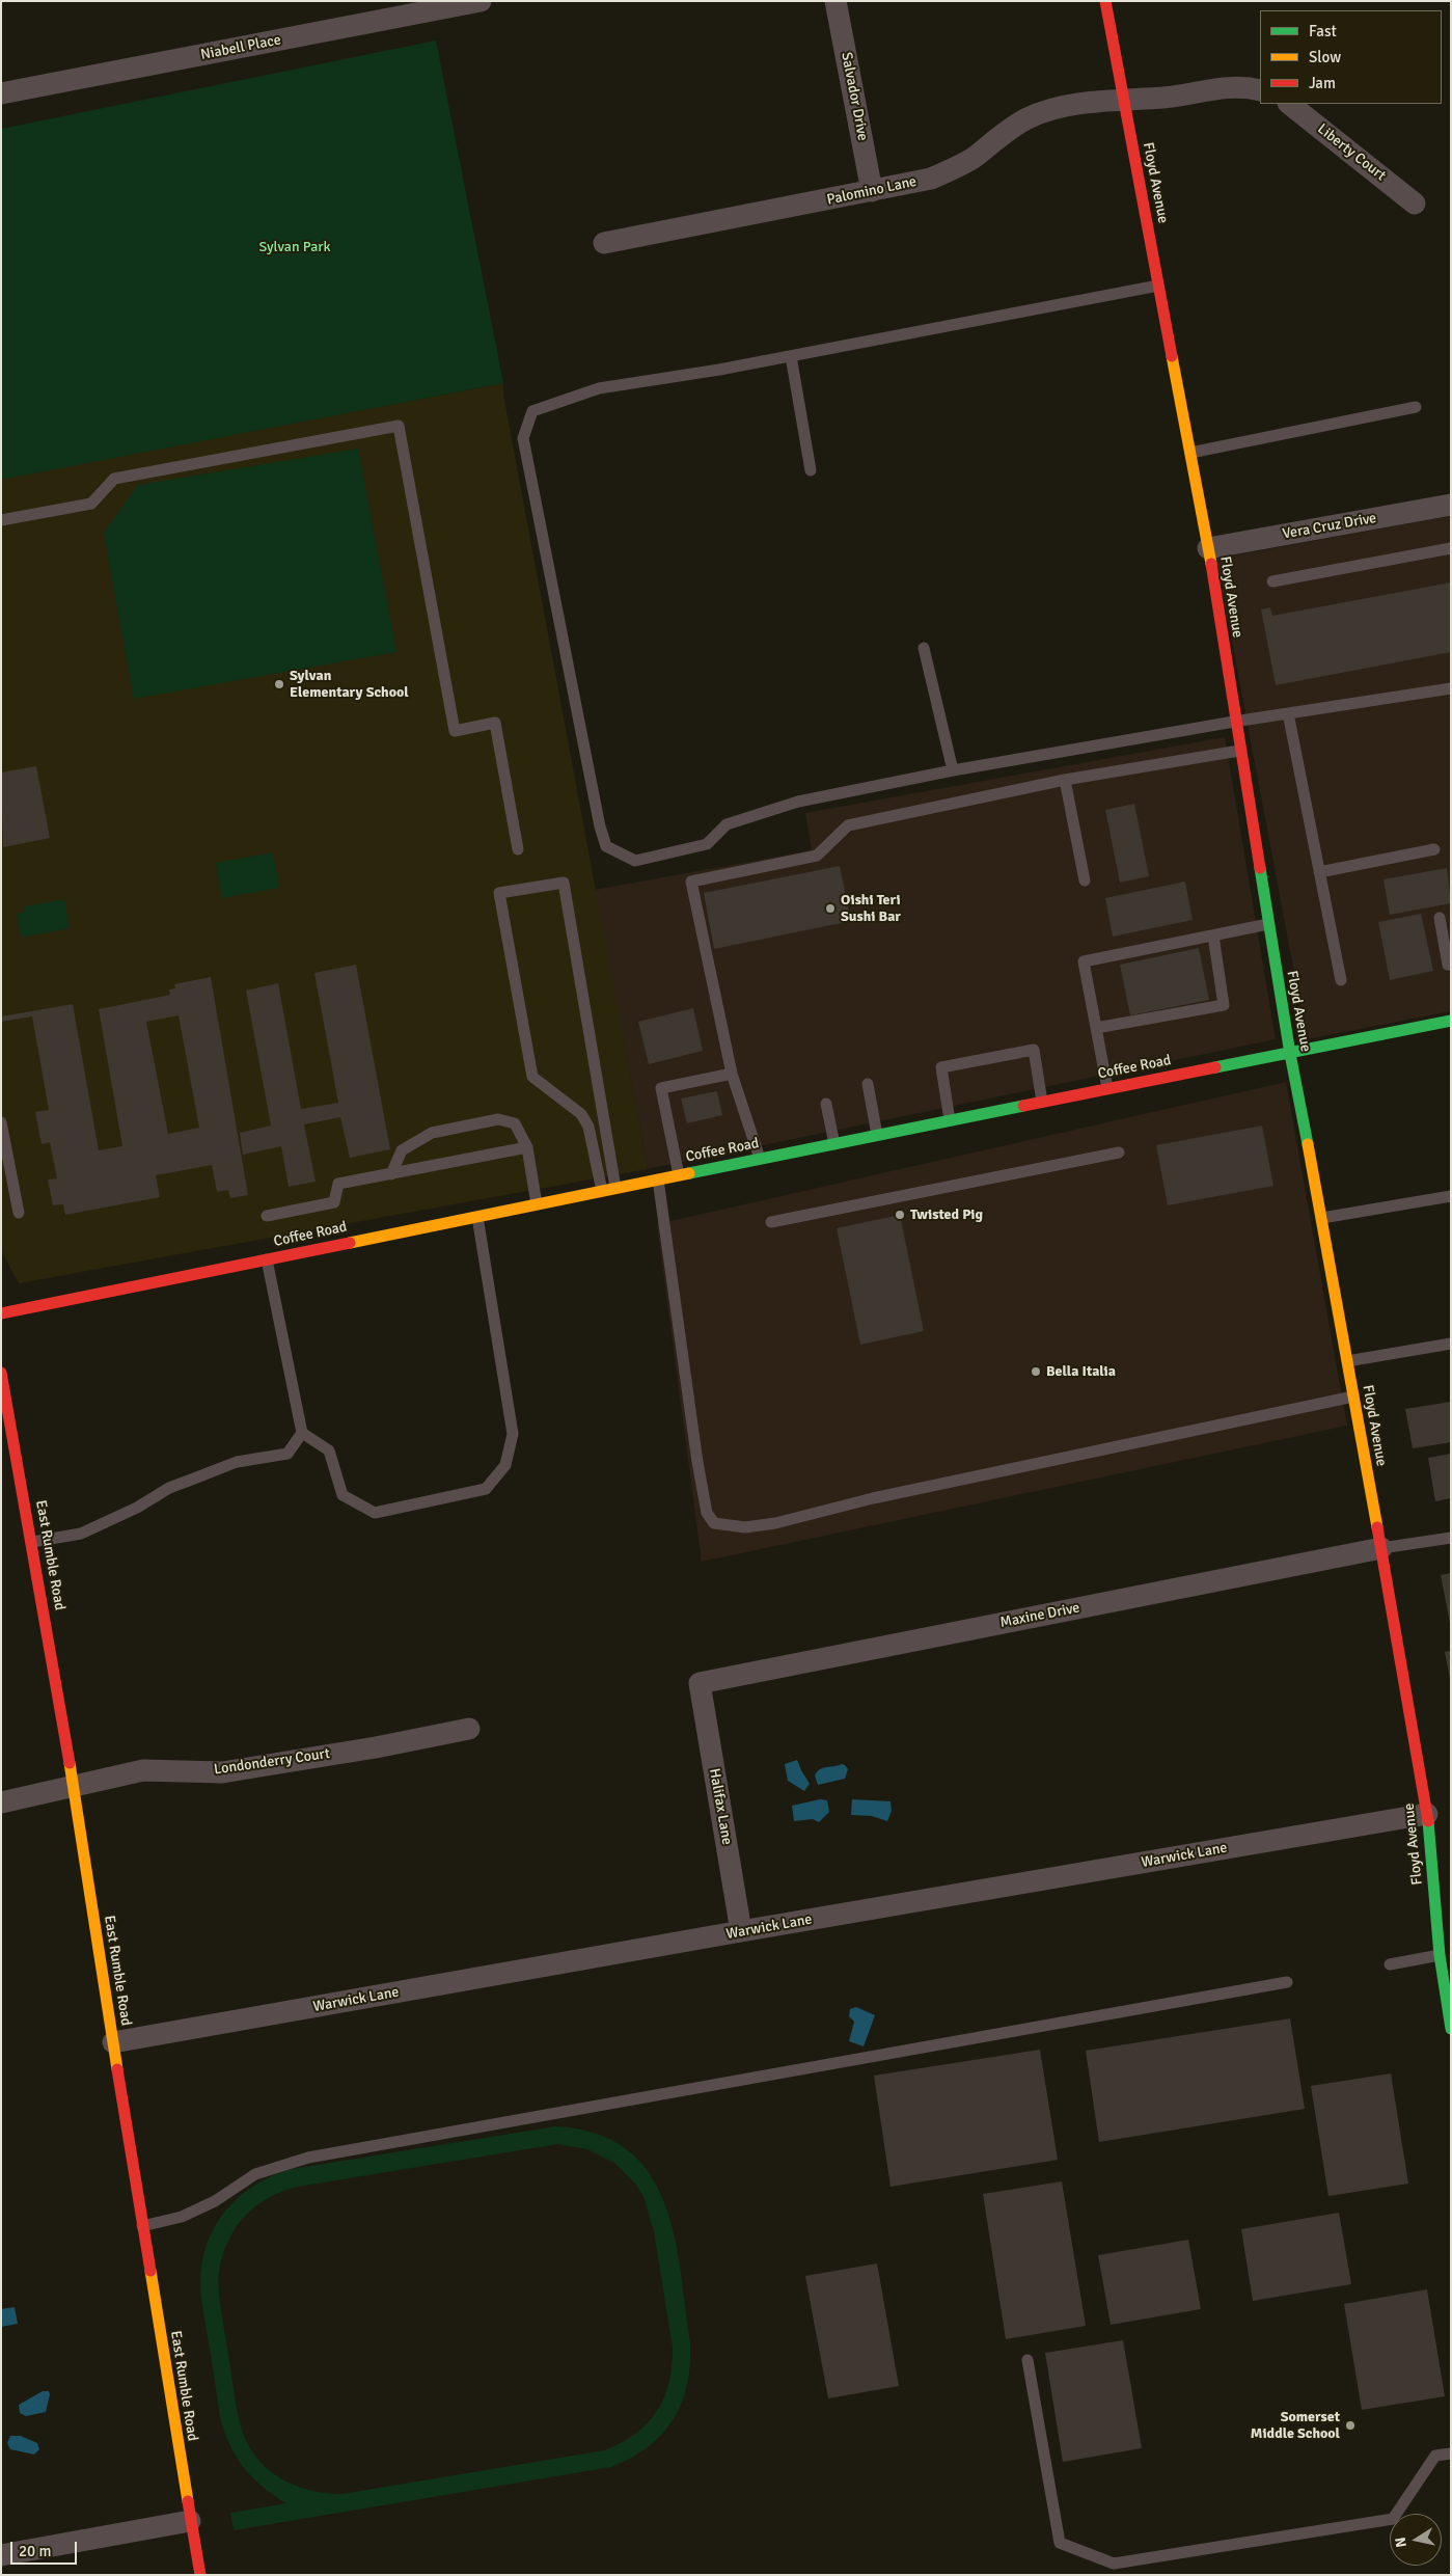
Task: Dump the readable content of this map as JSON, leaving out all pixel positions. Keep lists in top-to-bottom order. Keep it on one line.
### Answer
{"streets":{"street":["Niabell Place","Salvador Drive","Liberty Court","Floyd Avenue","Palomino Lane","Vera Cruz Drive","Coffee Road","East Rumble Road","Maxine Drive","Londonderry Court","Halifax Lane","Warwick Lane"]},"crossings":[["Salvador Drive","Palomino Lane"],["Floyd Avenue","Palomino Lane"],["Floyd Avenue","Vera Cruz Drive"],["Floyd Avenue","Coffee Road"],["Floyd Avenue","Maxine Drive"],["Floyd Avenue","Warwick Lane"],["East Rumble Road","Londonderry Court"],["East Rumble Road","Warwick Lane"],["Maxine Drive","Halifax Lane"],["Halifax Lane","Warwick Lane"]],"parks":["Sylvan Park"],"places":["Sylvan Elementary School","Oishi Teri Sushi Bar","Twisted Pig","Bella Italia","Somerset Middle School"],"legend":["Fast","Slow","Jam"],"scale_bar":"20 m","north":"left"}
